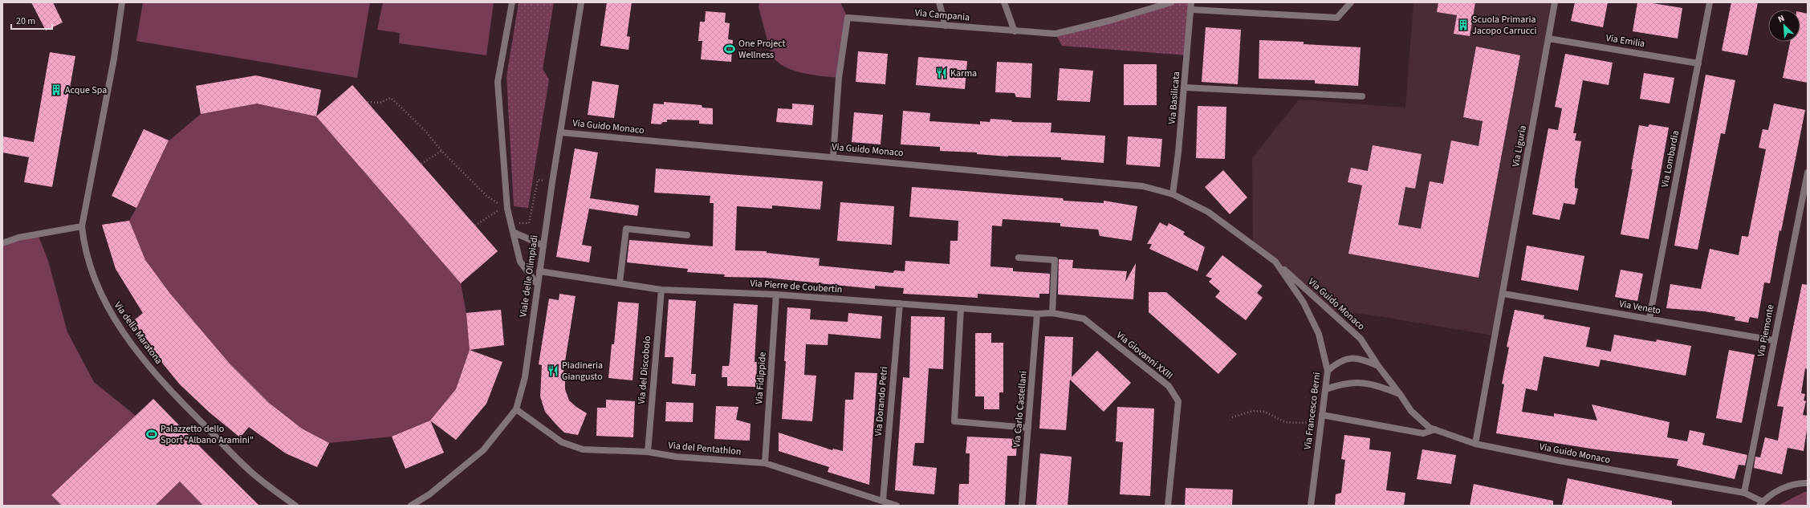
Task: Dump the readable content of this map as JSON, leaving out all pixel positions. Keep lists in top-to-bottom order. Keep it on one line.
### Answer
{"streets":{"street":["Via Campania","Via Emilia","Via Basilicata","Via Guido Monaco","Via Liguria","Via Lombardia","Viale delle Olimpiadi","Via Pierre de Coubertin","Via Veneto","Via Piemonte","Via della Maratona","Via Giovanni XXIII","Via del Discobolo","Via Fidippide","Via Dorando Petri","Via Carlo Castellani","Via Francesco Berni","Via del Pentathlon"]},"crossings":[["Via Campania","Via Guido Monaco"],["Via Emilia","Via Liguria"],["Via Emilia","Via Lombardia"],["Via Basilicata","Via Guido Monaco"],["Via Basilicata","Via Francesco Berni"],["Via Guido Monaco","Via Liguria"],["Via Guido Monaco","Viale delle Olimpiadi"],["Via Guido Monaco","Via Piemonte"],["Via Guido Monaco","Via Francesco Berni"],["Via Liguria","Via Veneto"],["Via Lombardia","Via Veneto"],["Viale delle Olimpiadi","Via Pierre de Coubertin"],["Viale delle Olimpiadi","Via del Pentathlon"],["Via Pierre de Coubertin","Via Giovanni XXIII"],["Via Pierre de Coubertin","Via del Discobolo"],["Via Pierre de Coubertin","Via Fidippide"],["Via Pierre de Coubertin","Via Dorando Petri"],["Via Pierre de Coubertin","Via Carlo Castellani"],["Via Veneto","Via Piemonte"],["Via del Discobolo","Via del Pentathlon"],["Via Fidippide","Via del Pentathlon"],["Via Dorando Petri","Via del Pentathlon"]],"places":{"building":["Scuola Primaria Jacopo Carrucci","Acque Spa"],"sports":["One Project Wellness","Palazzetto dello Sport \"Albano Aramini\""],"restaurant":["Karma","Piadineria Giangusto"]},"scale_bar":"20 m","north":"top left"}
